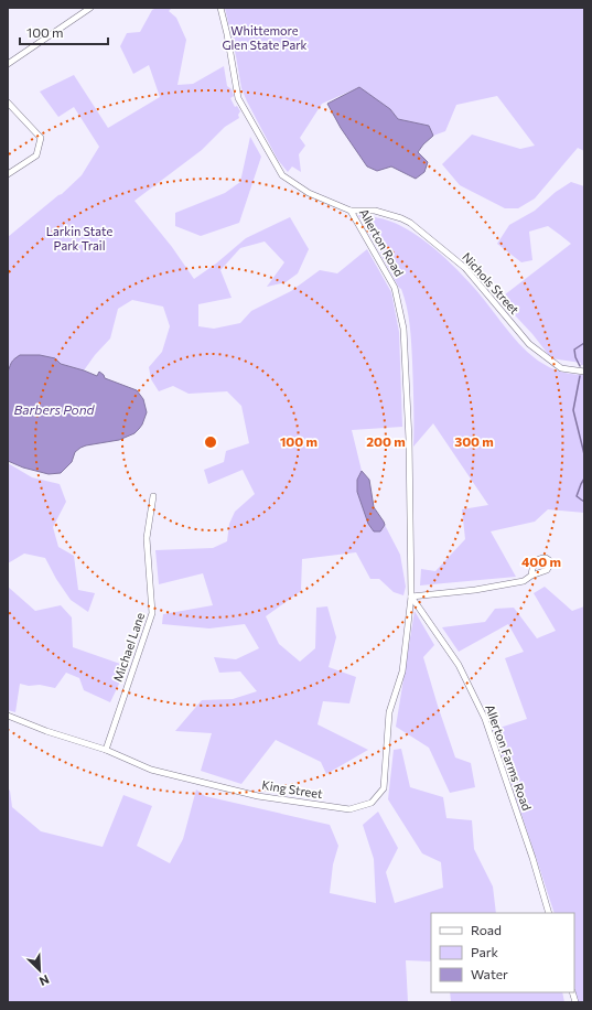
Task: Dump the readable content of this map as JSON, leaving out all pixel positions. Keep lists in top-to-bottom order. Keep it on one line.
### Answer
{"streets":{"street":["Allerton Road","Nichols Street","Michael Lane","Allerton Farms Road","King Street"]},"crossings":[["Allerton Road","Nichols Street"],["Allerton Road","Allerton Farms Road"],["Allerton Road","King Street"],["Michael Lane","King Street"],["Allerton Farms Road","King Street"]],"water":["Barbers Pond"],"parks":["Whittemore Glen State Park","Larkin State Park Trail"],"legend":["Road","Park","Water"],"scale_bar":"100 m","north":"bottom right","rings":["100 m","200 m","300 m","400 m"]}
